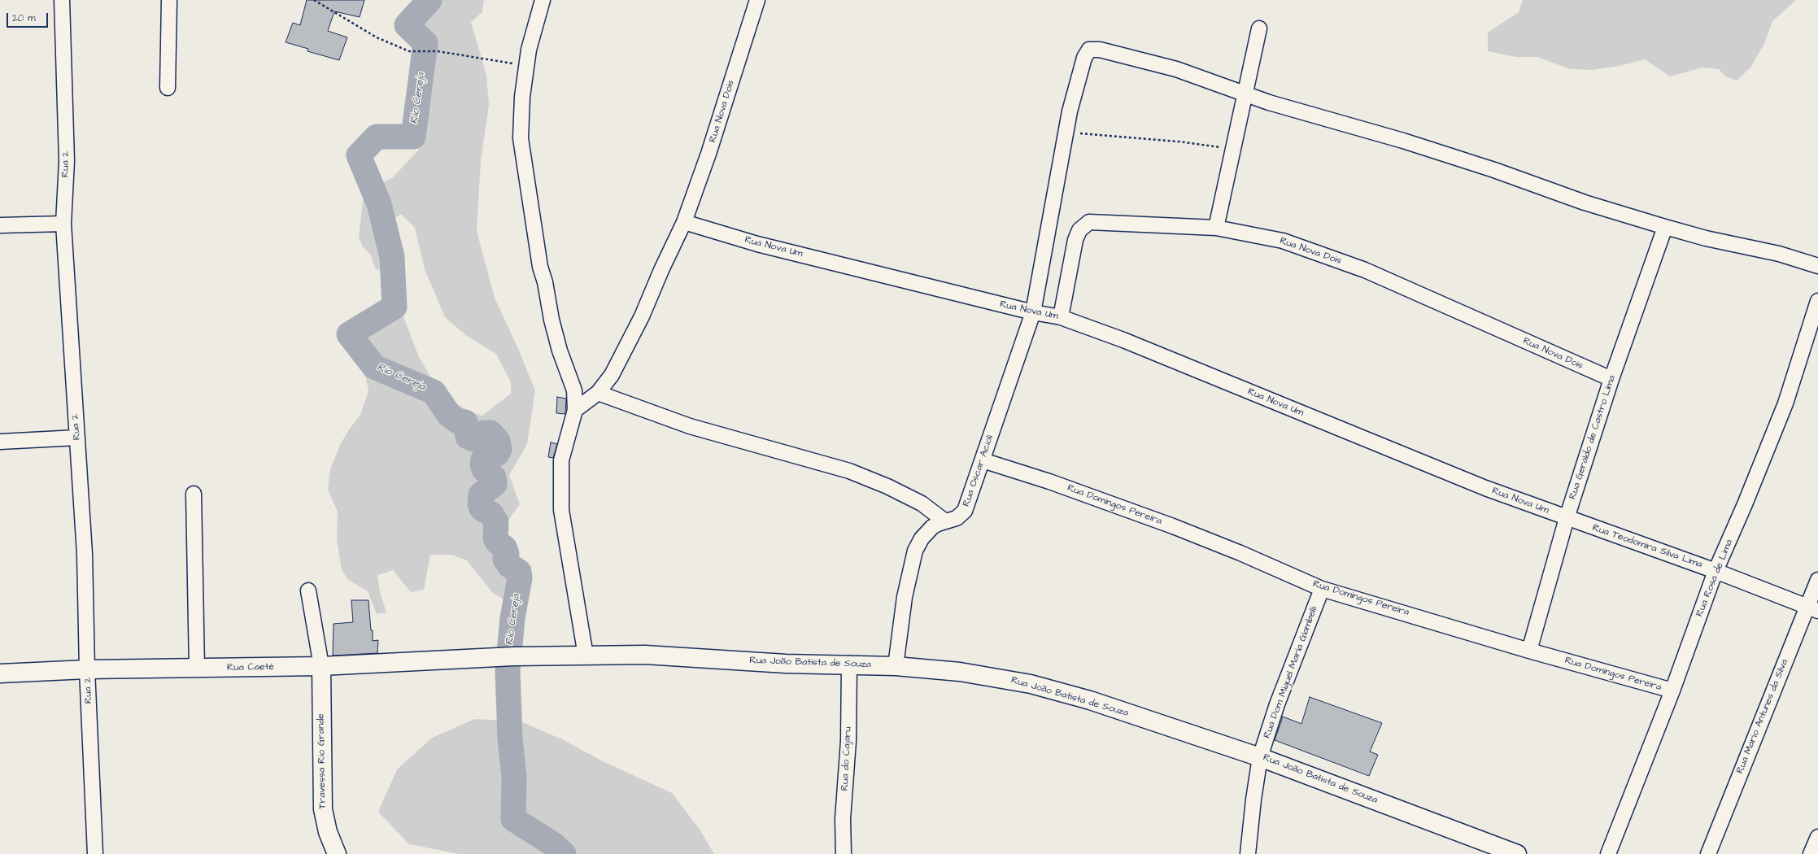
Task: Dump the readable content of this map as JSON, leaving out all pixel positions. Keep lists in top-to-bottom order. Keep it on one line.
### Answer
{"streets":{"street":["Rua Nova Dois","Rua 2","Rua Nova Um","Rua Geraldo de Castro Lima","Rua Oscar Acioli","Rua Domingos Pereira","Rua Teodomira Silva Lima","Rua Rosa de Lima","Rua João Batista de Souza","Rua Caeté","Rua Dom Miguel Maria Giambelli","Rua Mario Antunes da Silva","Rua do Cajaru","Travessa Rio Grande"]},"crossings":[["Rua Nova Dois","Rua Nova Um"],["Rua Nova Dois","Rua Geraldo de Castro Lima"],["Rua 2","Rua Caeté"],["Rua Nova Um","Rua Geraldo de Castro Lima"],["Rua Nova Um","Rua Oscar Acioli"],["Rua Nova Um","Rua Teodomira Silva Lima"],["Rua Geraldo de Castro Lima","Rua Domingos Pereira"],["Rua Geraldo de Castro Lima","Rua Teodomira Silva Lima"],["Rua Oscar Acioli","Rua Domingos Pereira"],["Rua Oscar Acioli","Rua João Batista de Souza"],["Rua Domingos Pereira","Rua Rosa de Lima"],["Rua Domingos Pereira","Rua Dom Miguel Maria Giambelli"],["Rua Teodomira Silva Lima","Rua Rosa de Lima"],["Rua Teodomira Silva Lima","Rua Mario Antunes da Silva"],["Rua João Batista de Souza","Rua Caeté"],["Rua João Batista de Souza","Rua Dom Miguel Maria Giambelli"],["Rua João Batista de Souza","Rua do Cajaru"],["Rua Caeté","Travessa Rio Grande"]],"water":["Rio Cereja"],"scale_bar":"20 m"}
